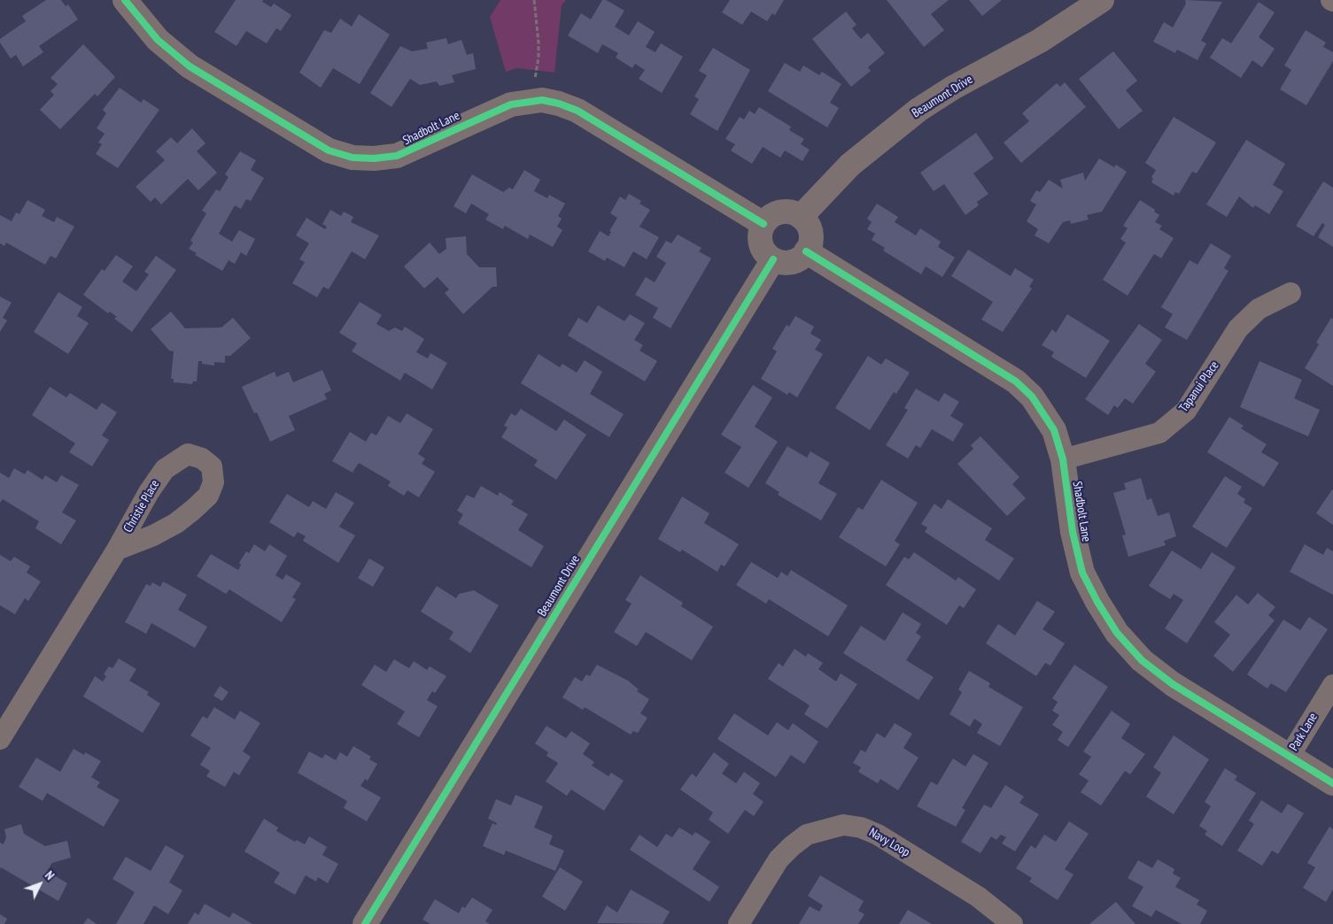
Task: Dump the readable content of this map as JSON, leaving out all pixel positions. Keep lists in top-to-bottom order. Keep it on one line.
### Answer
{"streets":{"street":["Beaumont Drive","Shadbolt Lane","Tapanui Place","Christie Place","Park Lane","Navy Loop"]},"crossings":[["Beaumont Drive","Shadbolt Lane"],["Shadbolt Lane","Tapanui Place"],["Shadbolt Lane","Park Lane"]],"north":"top right"}
